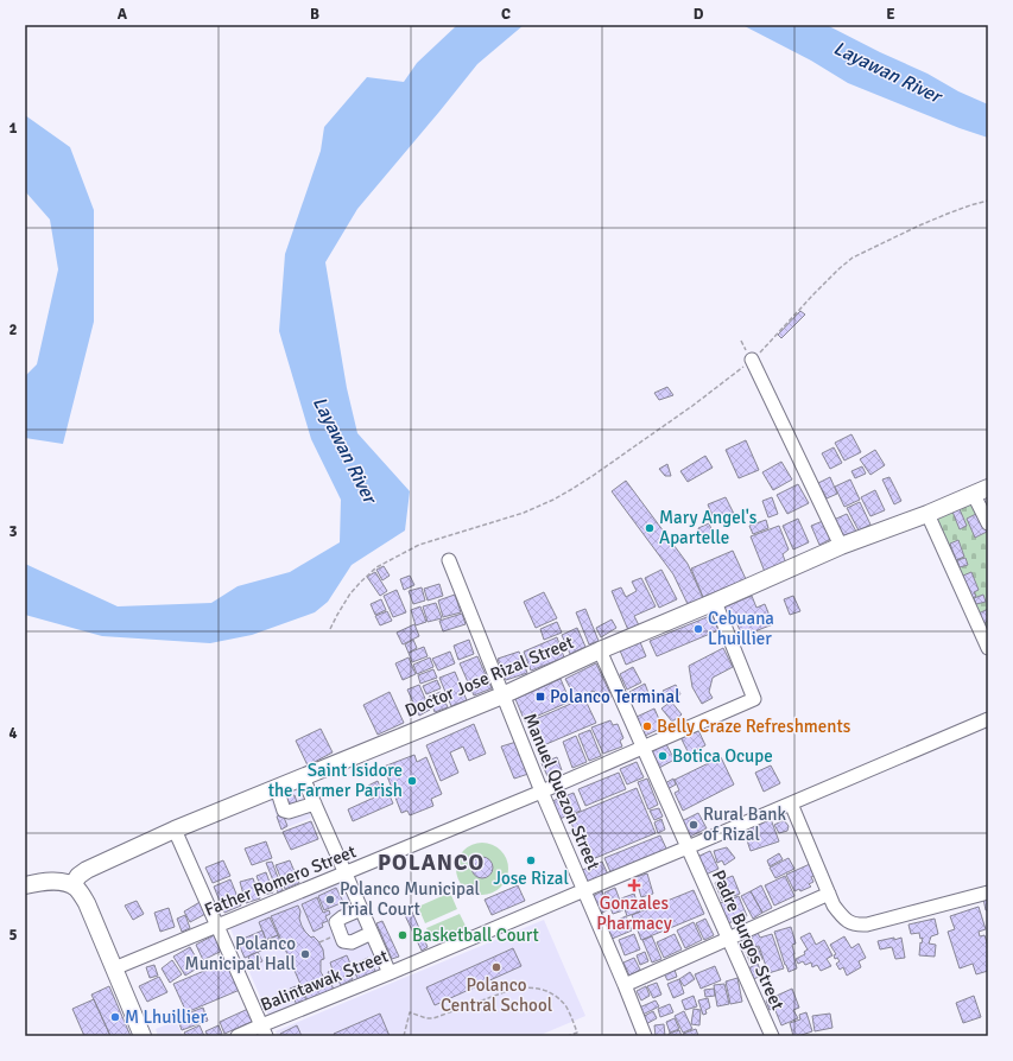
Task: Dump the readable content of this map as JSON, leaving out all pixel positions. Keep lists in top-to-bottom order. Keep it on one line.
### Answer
{"streets":{"main road":["Doctor Jose Rizal Street"],"street":["Manuel Quezon Street","Father Romero Street","Padre Burgos Street","Balintawak Street"]},"crossings":[["Doctor Jose Rizal Street","Manuel Quezon Street"],["Doctor Jose Rizal Street","Father Romero Street"],["Doctor Jose Rizal Street","Padre Burgos Street"],["Manuel Quezon Street","Father Romero Street"],["Manuel Quezon Street","Balintawak Street"],["Father Romero Street","Padre Burgos Street"],["Padre Burgos Street","Balintawak Street"]],"districts":["POLANCO"],"water":["Layawan River"],"places":{"other":["Mary Angel's Apartelle","Cebuana Lhuillier","Belly Craze Refreshments","Botica Ocupe","Saint Isidore the Farmer Parish","Rural Bank of Rizal","Jose Rizal","Polanco Municipal Trial Court","Basketball Court","Polanco Municipal Hall","Polanco Central School","M Lhuillier"],"transit":["Polanco Terminal"],"health":["Gonzales Pharmacy"]},"grid":{"columns":["A","B","C","D","E"],"rows":["1","2","3","4","5"]}}
